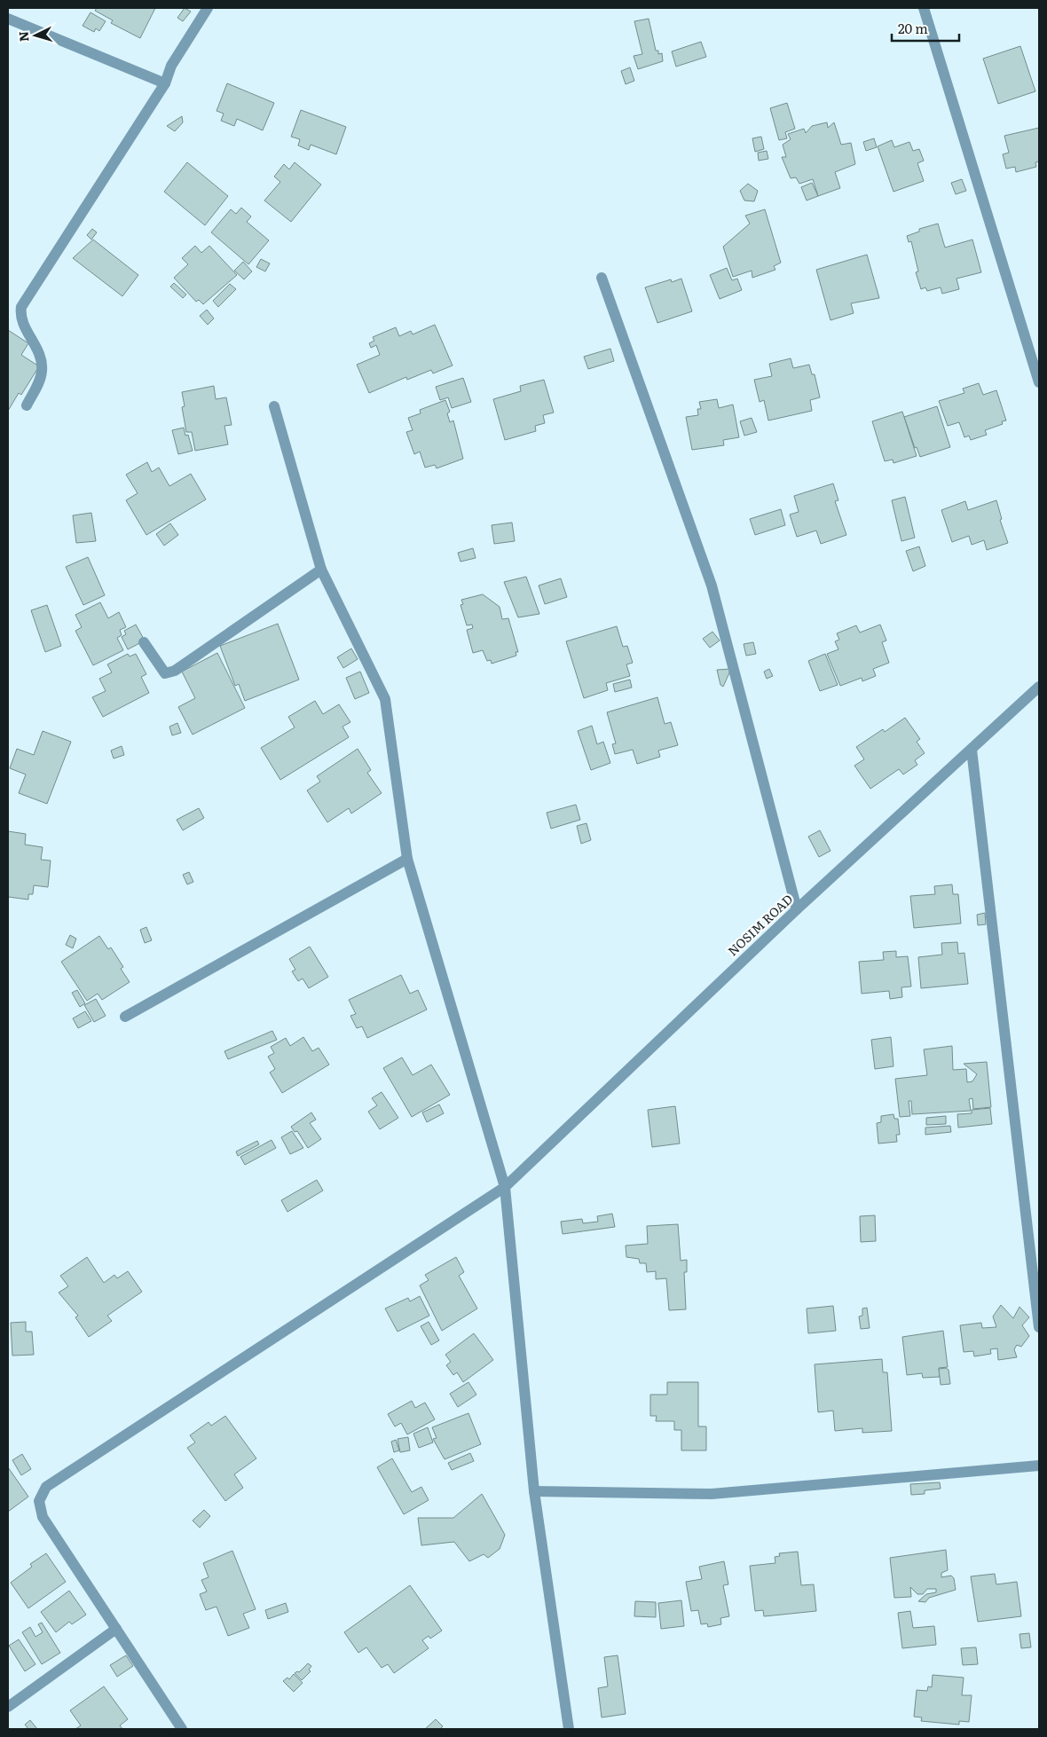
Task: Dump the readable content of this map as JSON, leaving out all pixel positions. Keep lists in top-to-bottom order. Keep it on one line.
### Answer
{"streets":{"street":["NOSIM ROAD"]},"scale_bar":"20 m","north":"left"}
